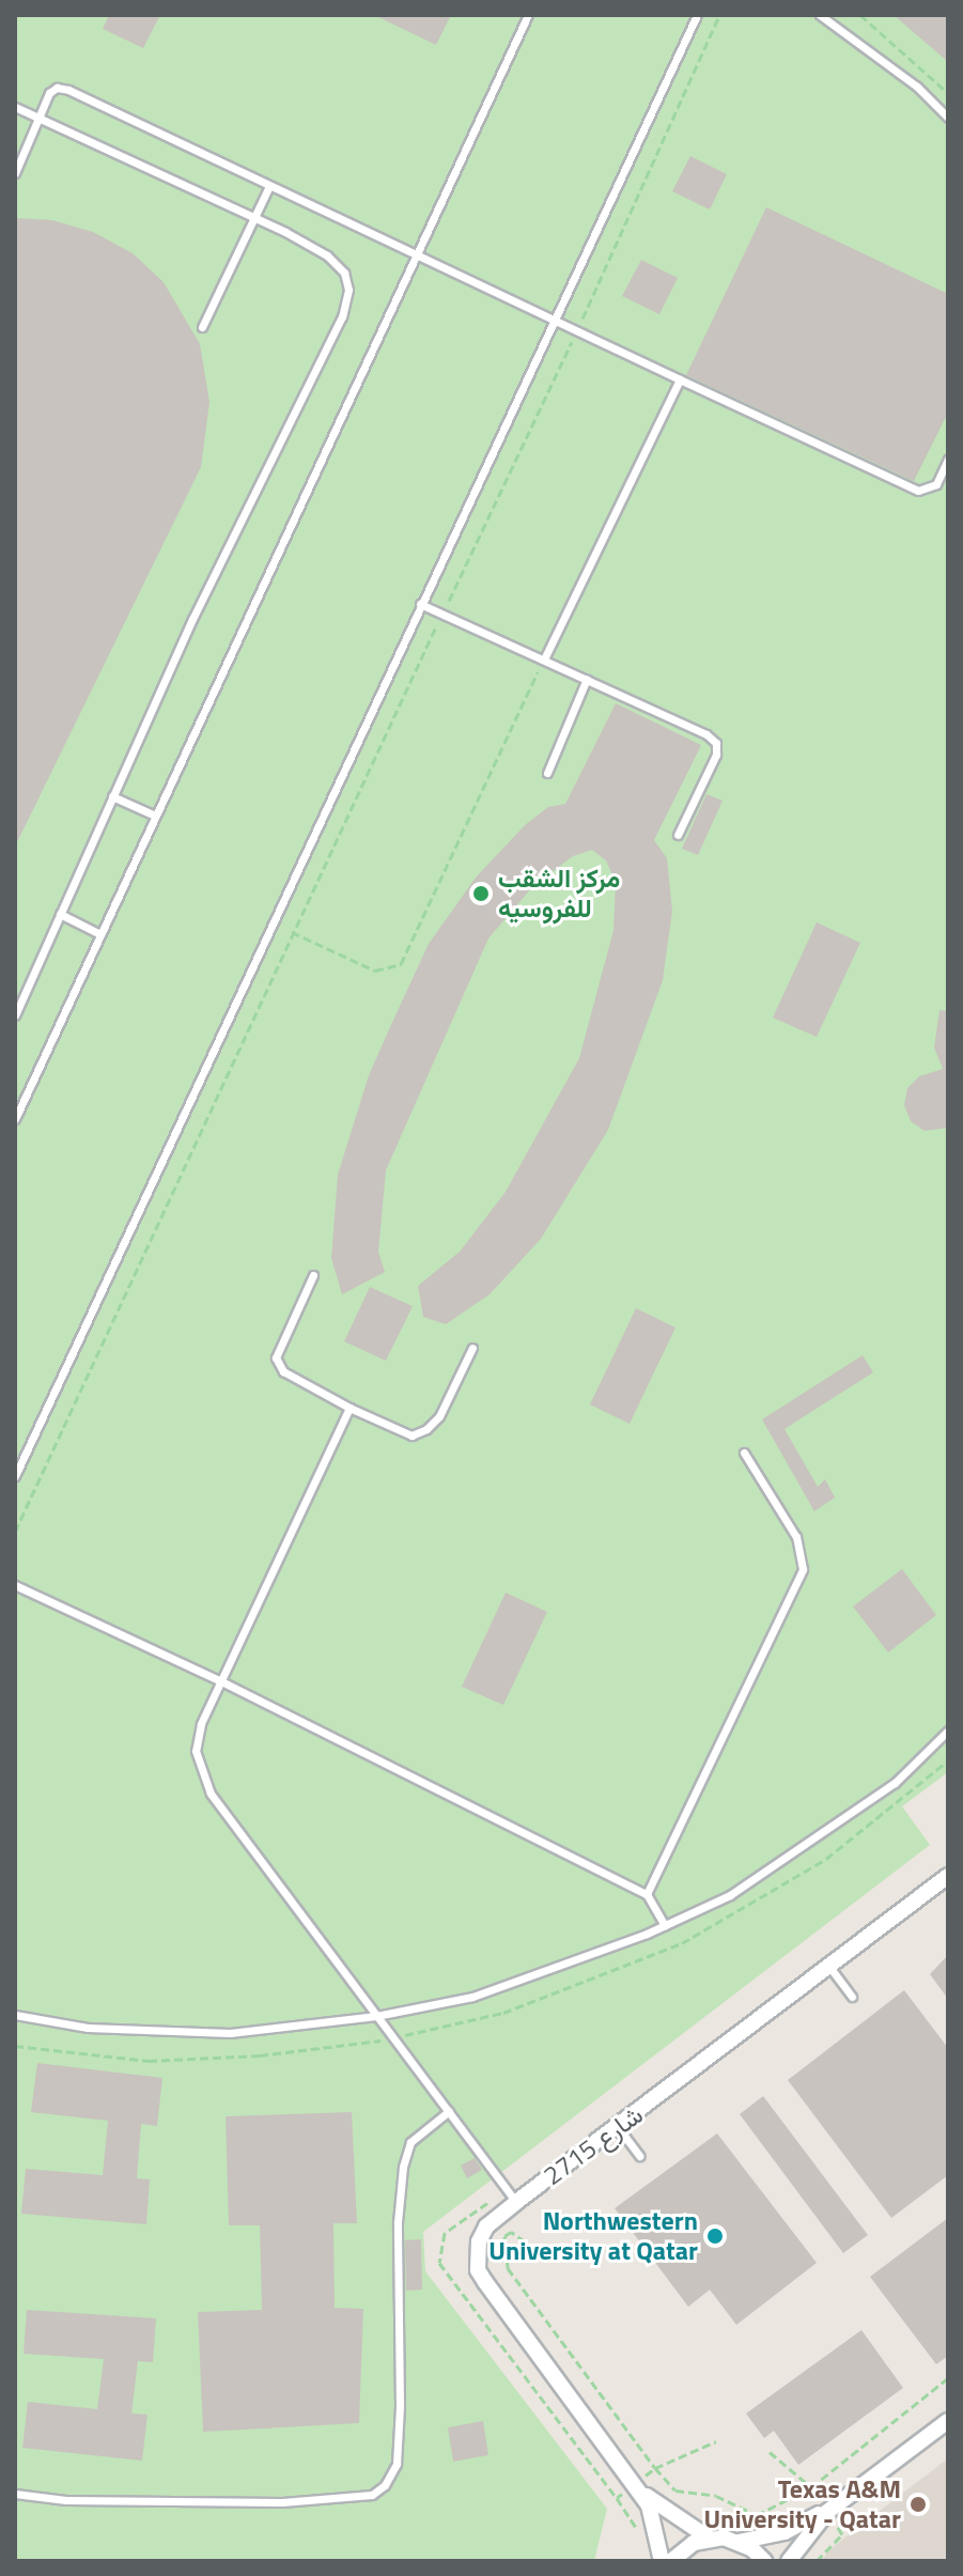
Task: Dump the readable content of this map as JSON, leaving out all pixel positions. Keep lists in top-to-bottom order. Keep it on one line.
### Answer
{"streets":{"street":["شارع 2715"]},"places":["مركز الشقب للفروسيه","Northwestern University at Qatar","Texas A&M University - Qatar"]}
